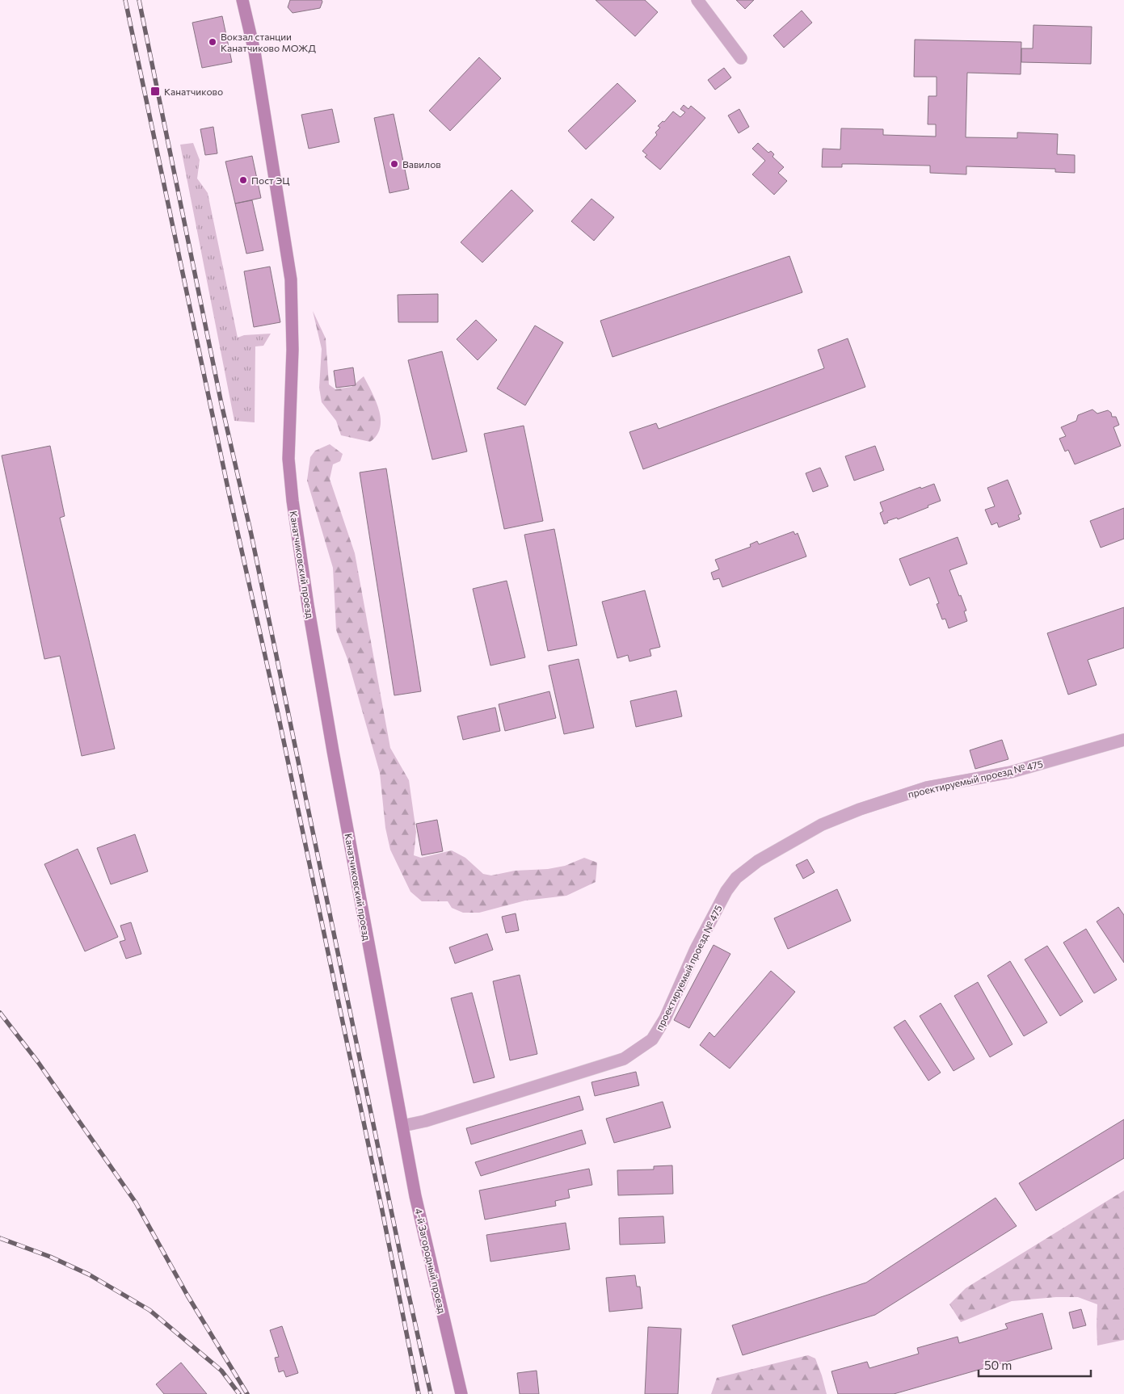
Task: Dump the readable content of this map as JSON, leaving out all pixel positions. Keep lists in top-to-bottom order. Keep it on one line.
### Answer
{"streets":{"street":["Канатчиковский проезд","проектируемый проезд № 475","4-й Загородный проезд"]},"crossings":[["Канатчиковский проезд","проектируемый проезд № 475"],["Канатчиковский проезд","4-й Загородный проезд"],["проектируемый проезд № 475","4-й Загородный проезд"]],"places":{"other":["Вокзал станции Канатчиково МОЖД","Вавилов","Пост ЭЦ"],"transit":["Канатчиково"]},"scale_bar":"50 m"}
